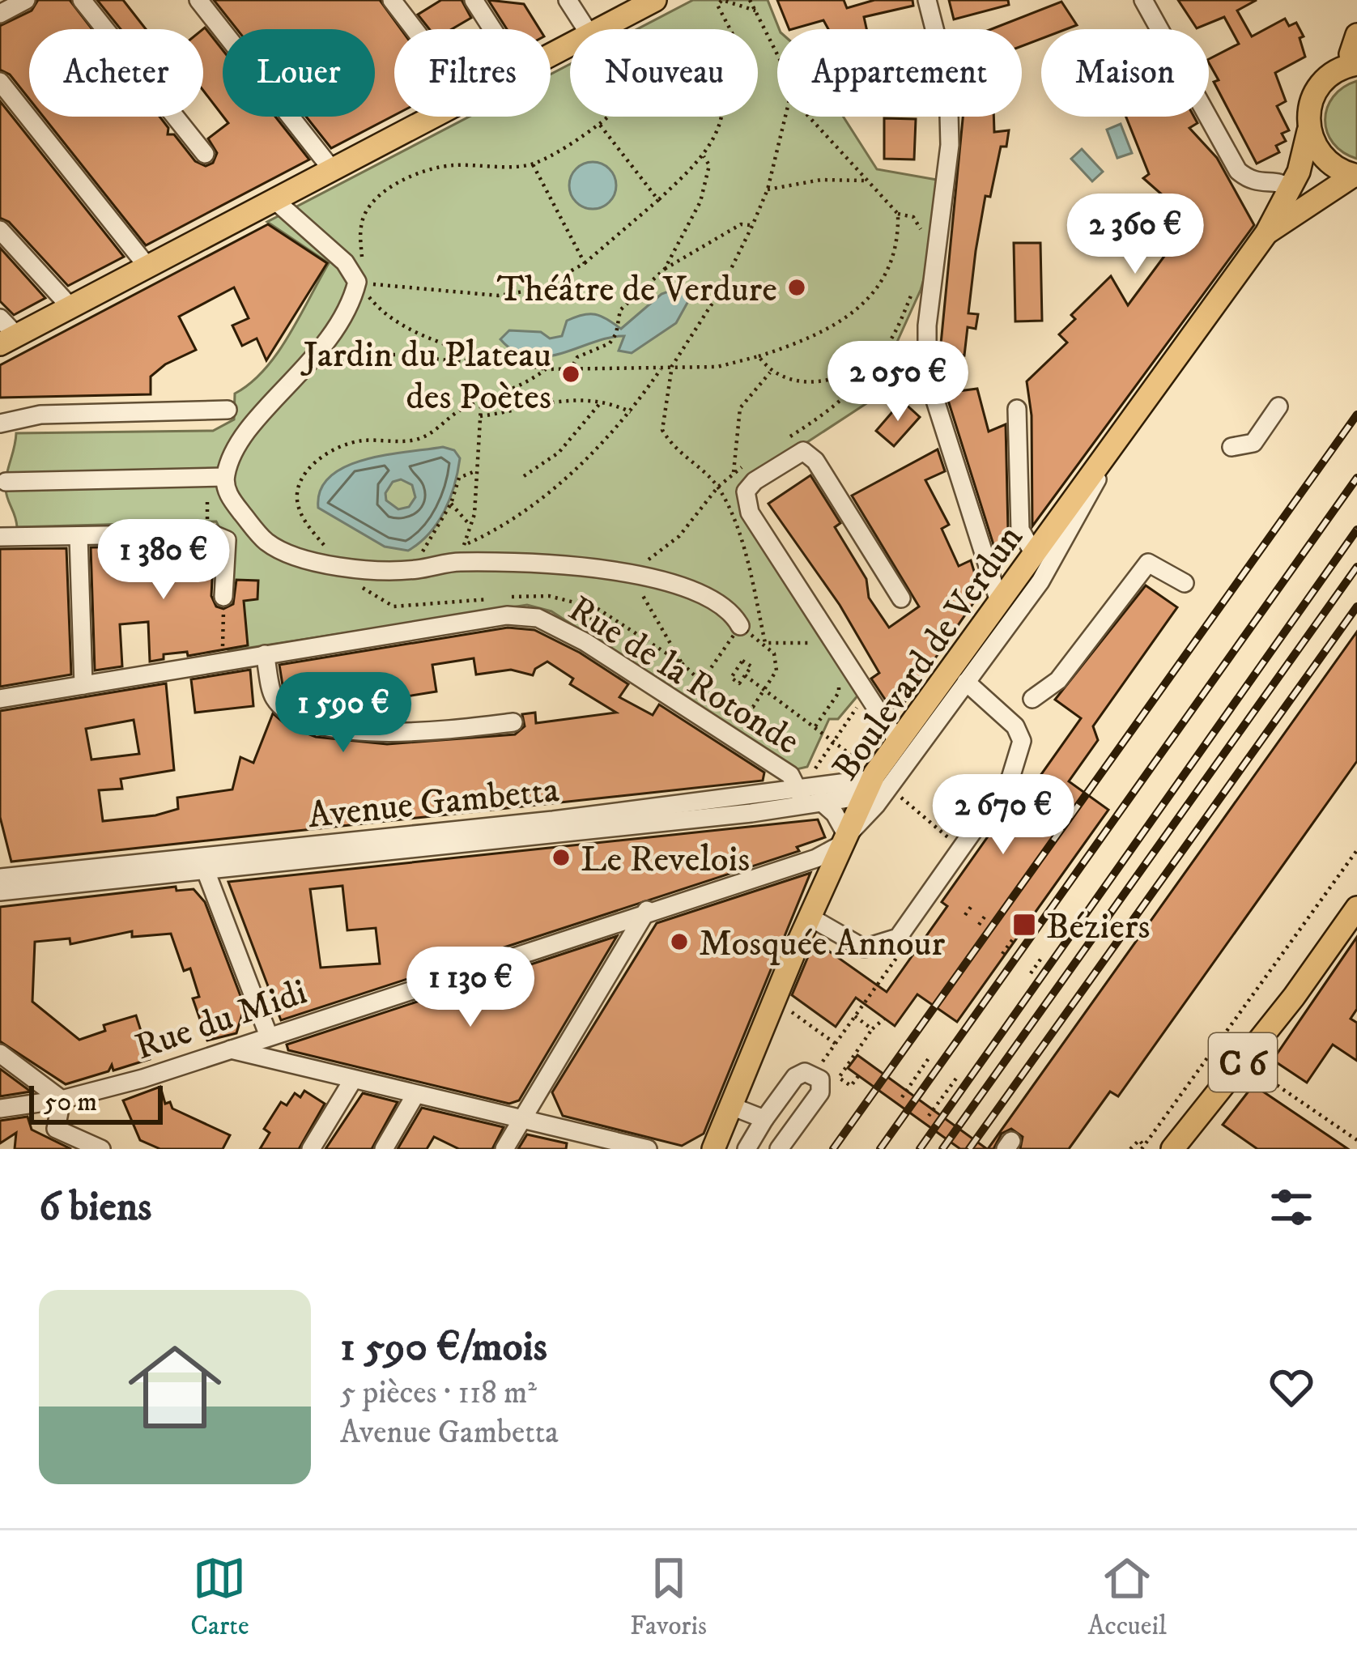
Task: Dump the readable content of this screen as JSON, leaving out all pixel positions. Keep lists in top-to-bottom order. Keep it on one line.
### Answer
{"streets":{"main road":["Boulevard de Verdun","C 6"],"street":["Rue de la Rotonde","Avenue Gambetta","Rue du Midi"]},"crossings":[["Boulevard de Verdun","Avenue Gambetta"],["Boulevard de Verdun","Rue du Midi"],["Rue de la Rotonde","Avenue Gambetta"]],"places":{"other":["Théâtre de Verdure","Jardin du Plateau des Poètes","Le Revelois","Mosquée Annour"],"transit":["Béziers"]},"scale_bar":"50 m","page":{"chip":["Acheter","Louer","Filtres","Nouveau","Appartement","Maison"],"price":["2 360 €","2 050 €","1 380 €","1 590 €","2 670 €","1 130 €"],"scale":"50 m","heading":"6 biens","list":[{"name":"1 590 €/mois","note":"5 pièces · 118 m² · Avenue Gambetta"}],"tabs":["Carte","Favoris","Accueil"]}}
